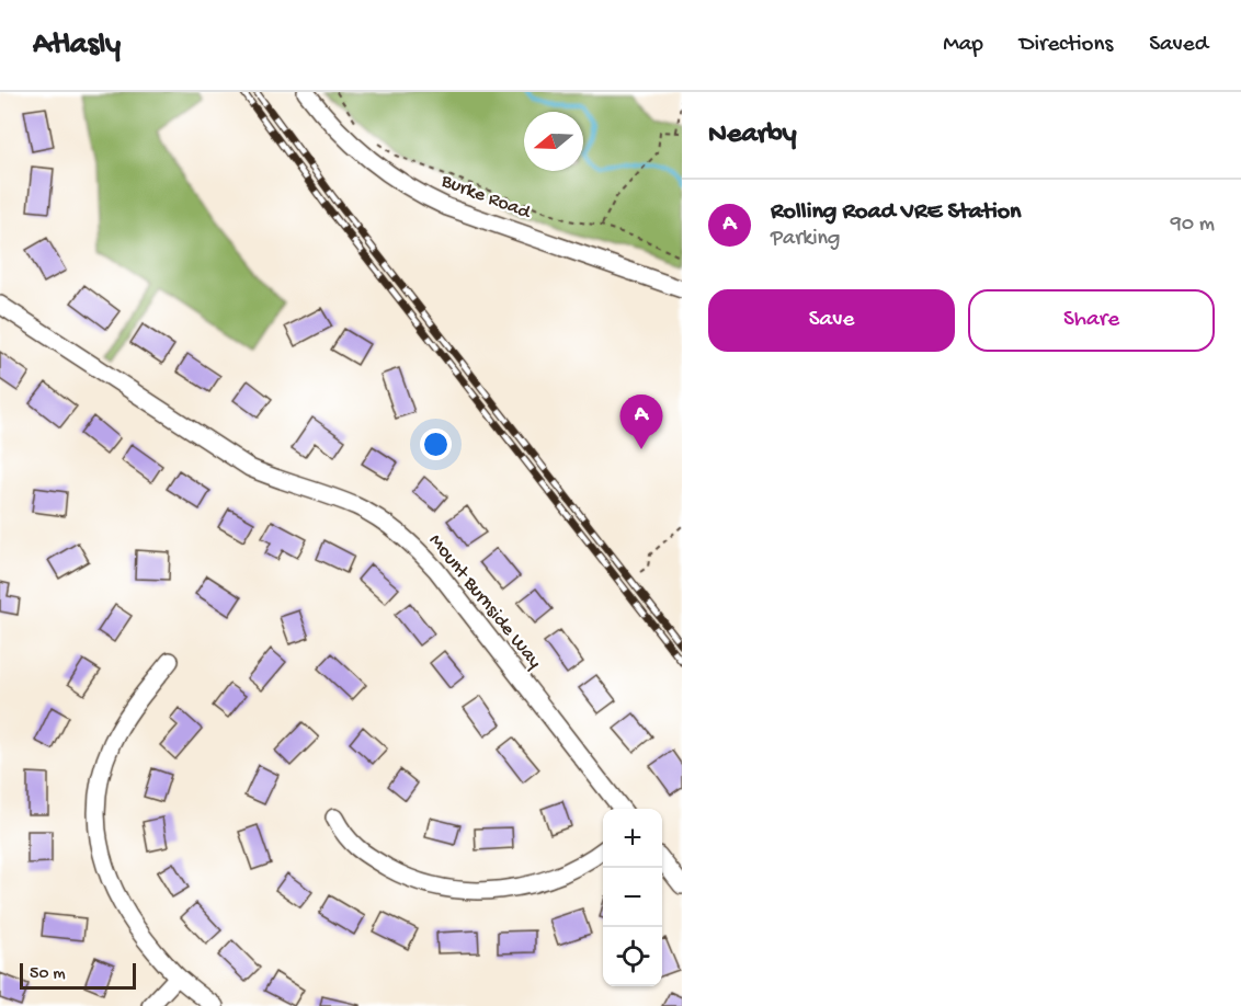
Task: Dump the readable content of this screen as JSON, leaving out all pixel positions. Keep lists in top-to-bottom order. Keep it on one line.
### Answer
{"streets":{"street":["Burke Road","Mount Burnside Way"]},"scale_bar":"50 m","north":"left","page":{"header":"Atlasly","nav":["Map","Directions","Saved"],"heading":"Nearby","list":[{"mark":"A","name":"Rolling Road VRE Station","note":"Parking","value":"90 m"}],"buttons":["Save","Share"],"pins":"A","map_buttons":["+","−"],"scale":"50 m"}}
